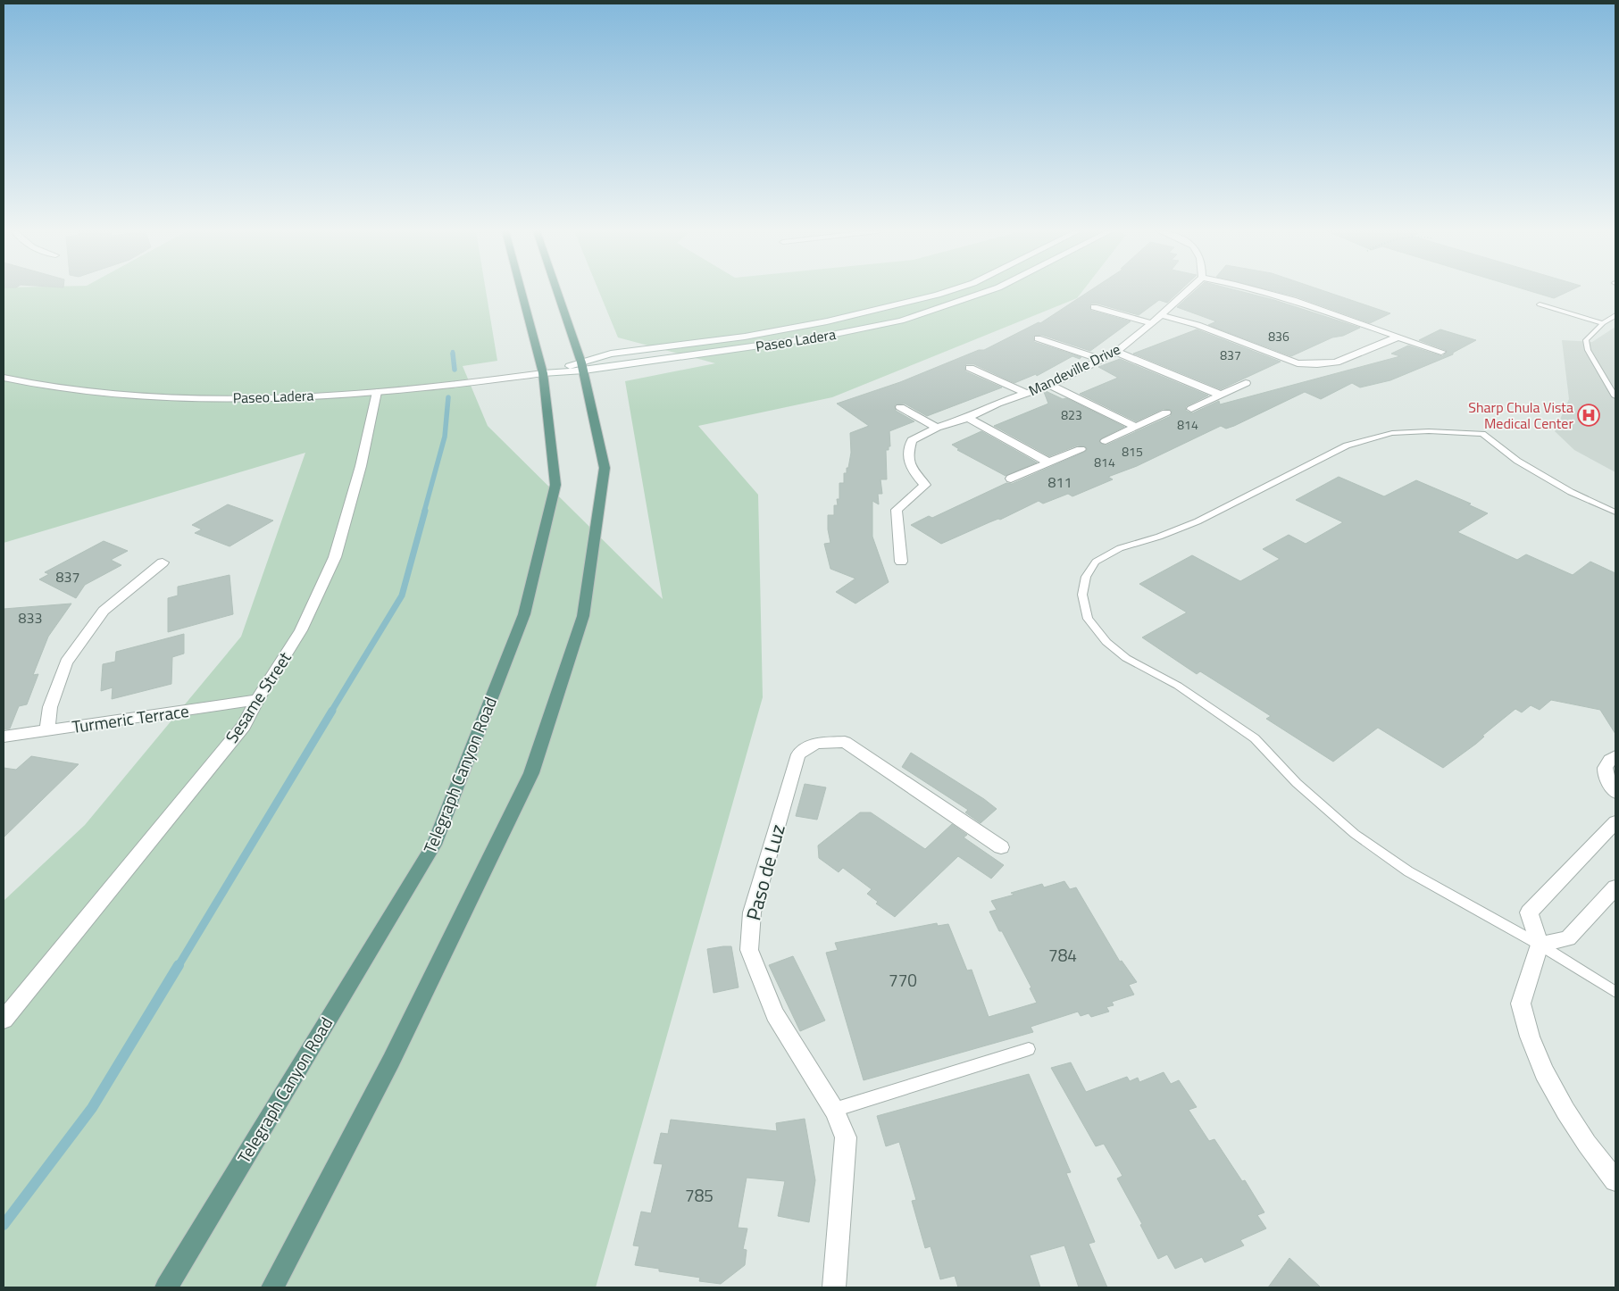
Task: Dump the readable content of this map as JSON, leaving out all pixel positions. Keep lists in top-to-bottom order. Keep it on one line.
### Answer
{"streets":{"main road":["Telegraph Canyon Road"],"street":["Paseo Ladera","Mandeville Drive","Sesame Street","Turmeric Terrace","Paso de Luz"]},"crossings":[["Paseo Ladera","Sesame Street"],["Paseo Ladera","Telegraph Canyon Road"],["Sesame Street","Turmeric Terrace"]],"places":{"hospital":["Sharp Chula Vista Medical Center"]},"house_numbers":["836","837","823","814","815","814","811","837","833","784","770","785"]}
